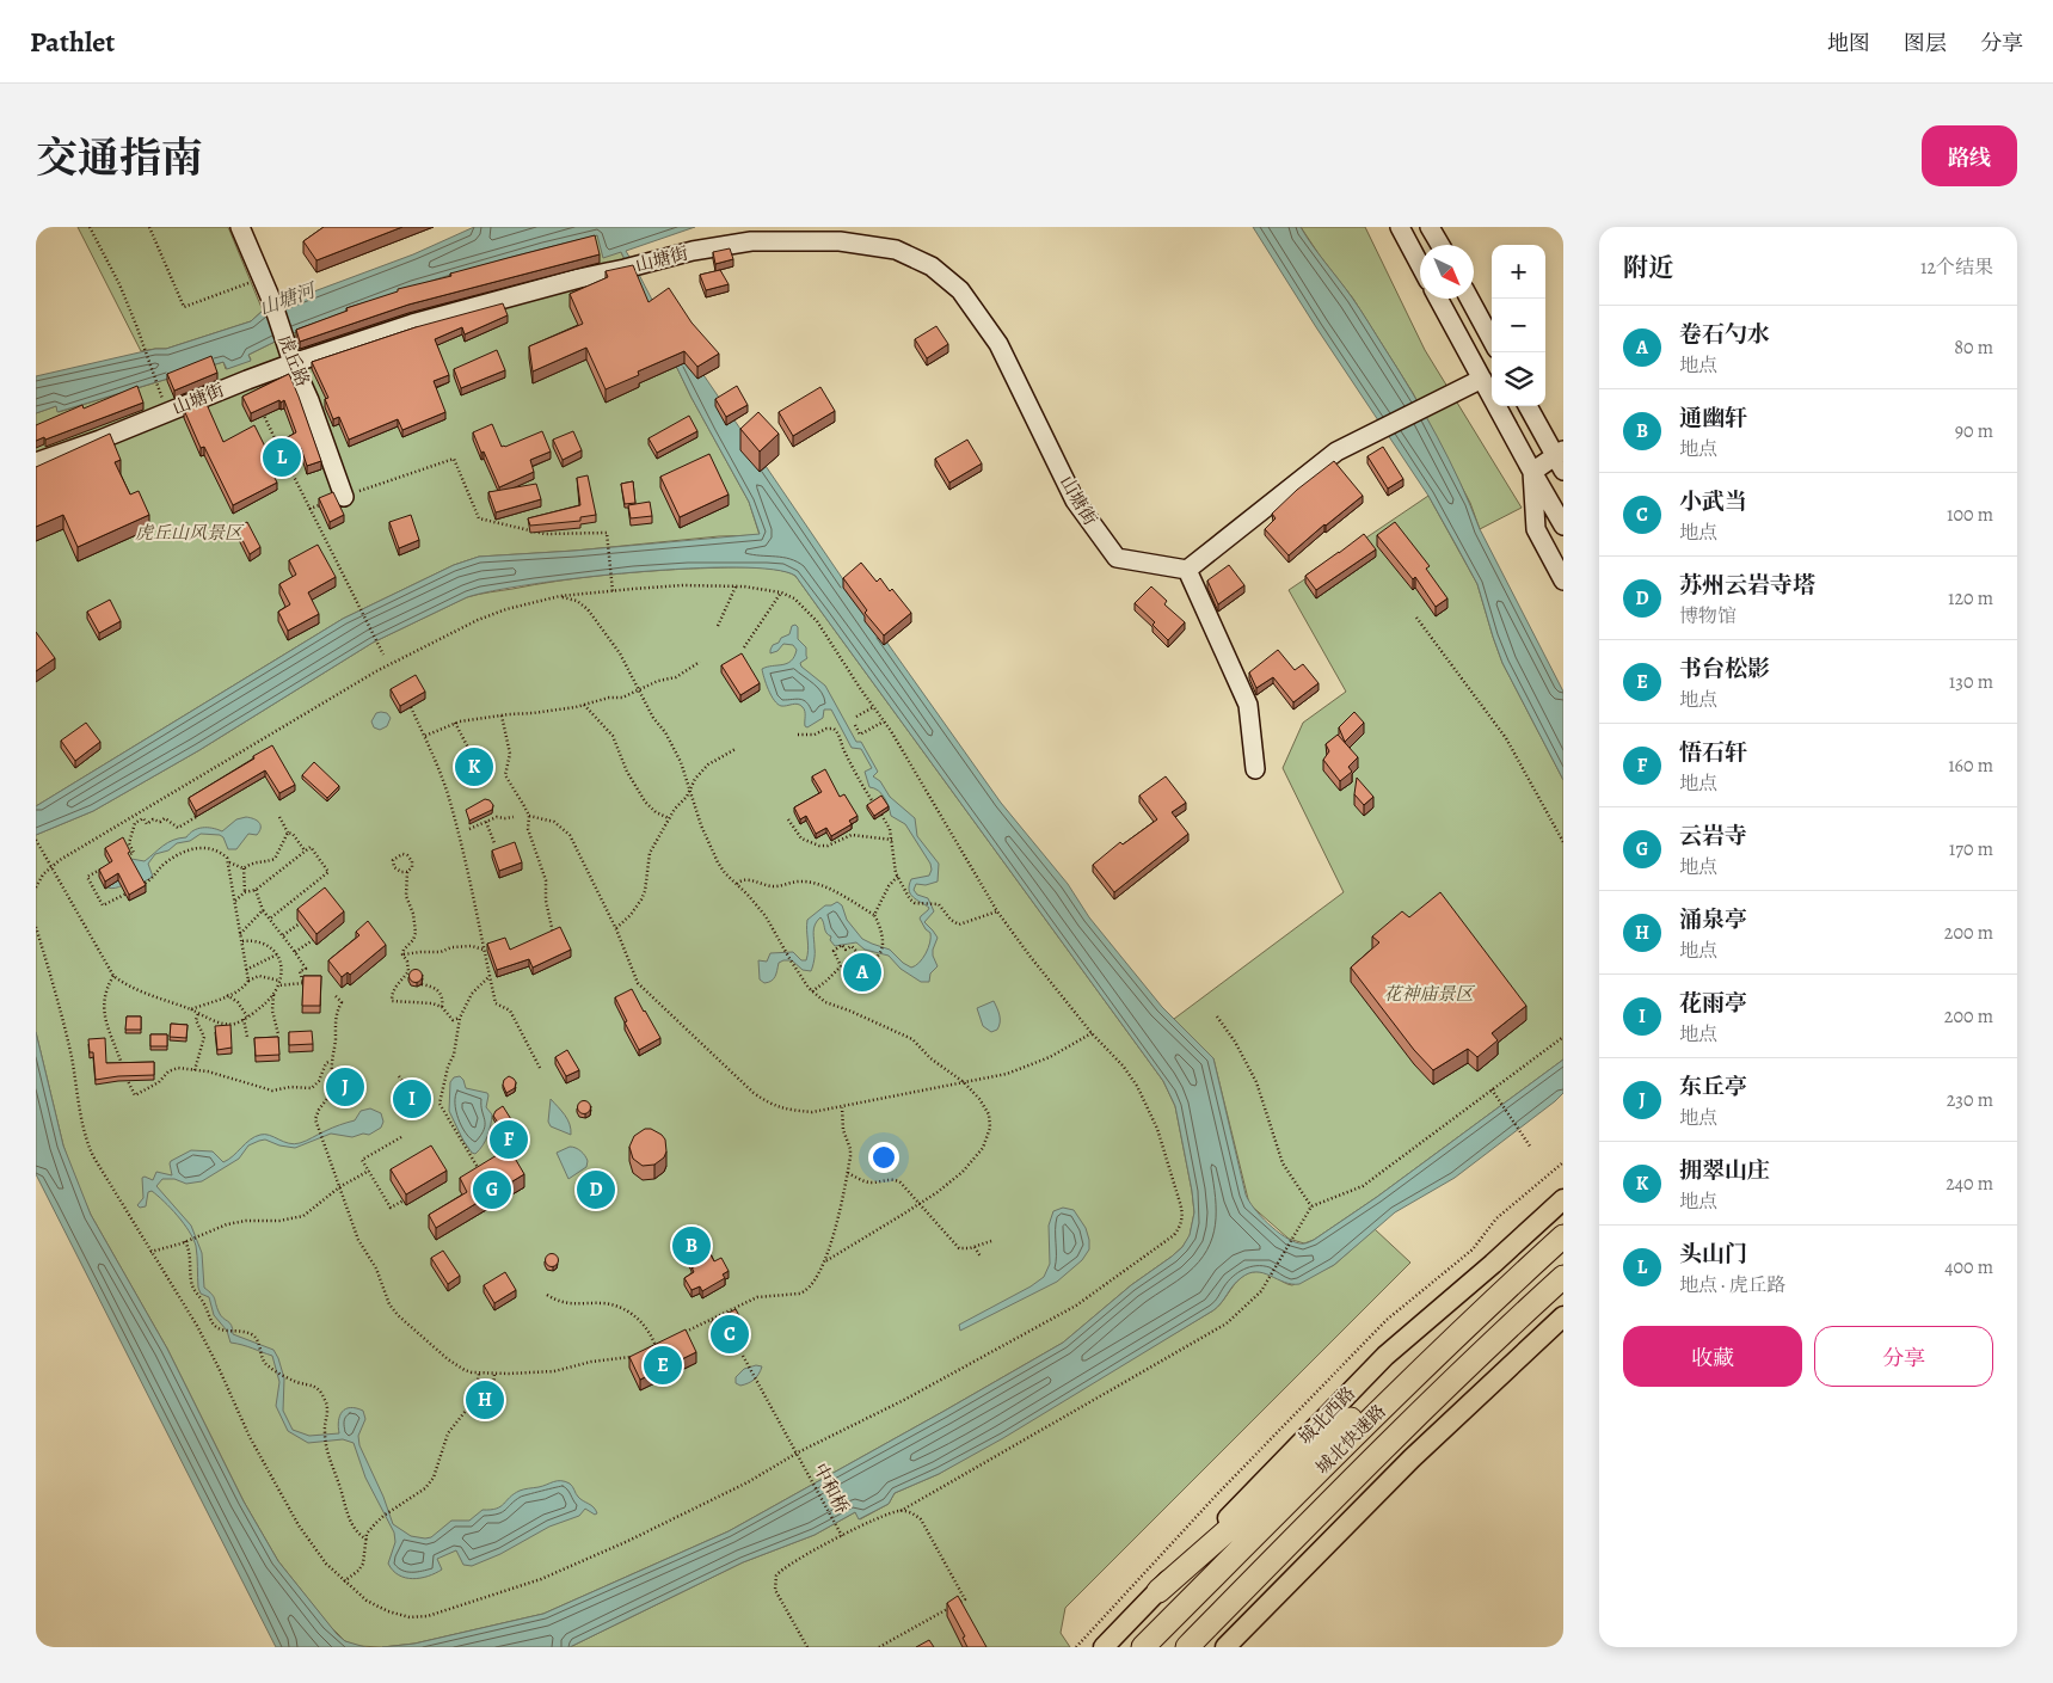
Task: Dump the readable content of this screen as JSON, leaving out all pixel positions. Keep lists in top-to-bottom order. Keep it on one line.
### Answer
{"streets":{"highway":["城北快速路"],"main road":["城北西路"],"street":["山塘街","虎丘路"],"path":["中和桥"]},"crossings":[["山塘街","虎丘路"]],"water":["山塘河"],"parks":["虎丘山风景区","花神庙景区"],"north":"bottom right","page":{"header":"Pathlet","nav":["地图","图层","分享"],"title":"交通指南","buttons":["路线",["收藏","分享"]],"heading":["附近","12个结果"],"map_buttons":["+","−"],"list":[{"mark":"A","name":"卷石勺水","note":"地点","value":"80 m"},{"mark":"B","name":"通幽轩","note":"地点","value":"90 m"},{"mark":"C","name":"小武当","note":"地点","value":"100 m"},{"mark":"D","name":"苏州云岩寺塔","note":"博物馆","value":"120 m"},{"mark":"E","name":"书台松影","note":"地点","value":"130 m"},{"mark":"F","name":"悟石轩","note":"地点","value":"160 m"},{"mark":"G","name":"云岩寺","note":"地点","value":"170 m"},{"mark":"H","name":"涌泉亭","note":"地点","value":"200 m"},{"mark":"I","name":"花雨亭","note":"地点","value":"200 m"},{"mark":"J","name":"东丘亭","note":"地点","value":"230 m"},{"mark":"K","name":"拥翠山庄","note":"地点","value":"240 m"},{"mark":"L","name":"头山门","note":"地点 · 虎丘路","value":"400 m"}],"pins":["L","K","A","J","I","F","D","G","B","C","E","H"]}}
